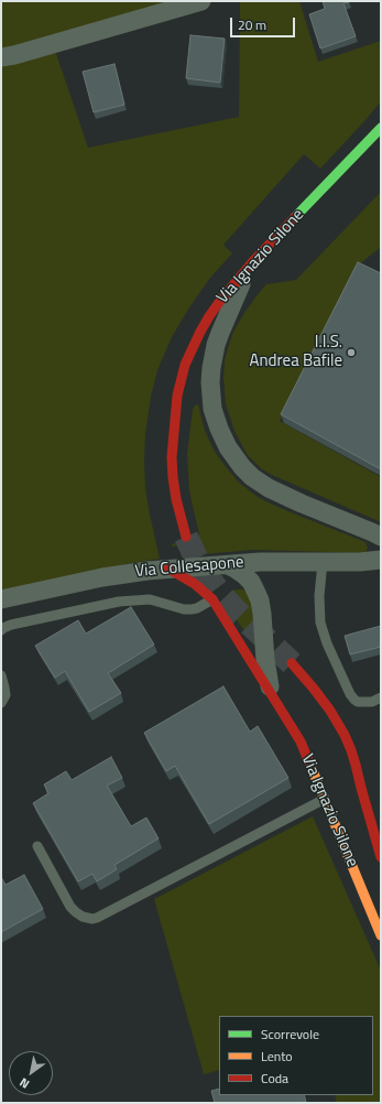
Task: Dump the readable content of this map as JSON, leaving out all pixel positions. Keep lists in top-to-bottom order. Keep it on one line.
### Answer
{"streets":{"street":["Via Ignazio Silone","Via Collesapone"]},"crossings":[["Via Ignazio Silone","Via Collesapone"]],"places":["I.I.S. Andrea Bafile"],"legend":["Scorrevole","Lento","Coda"],"scale_bar":"20 m","north":"bottom left"}
